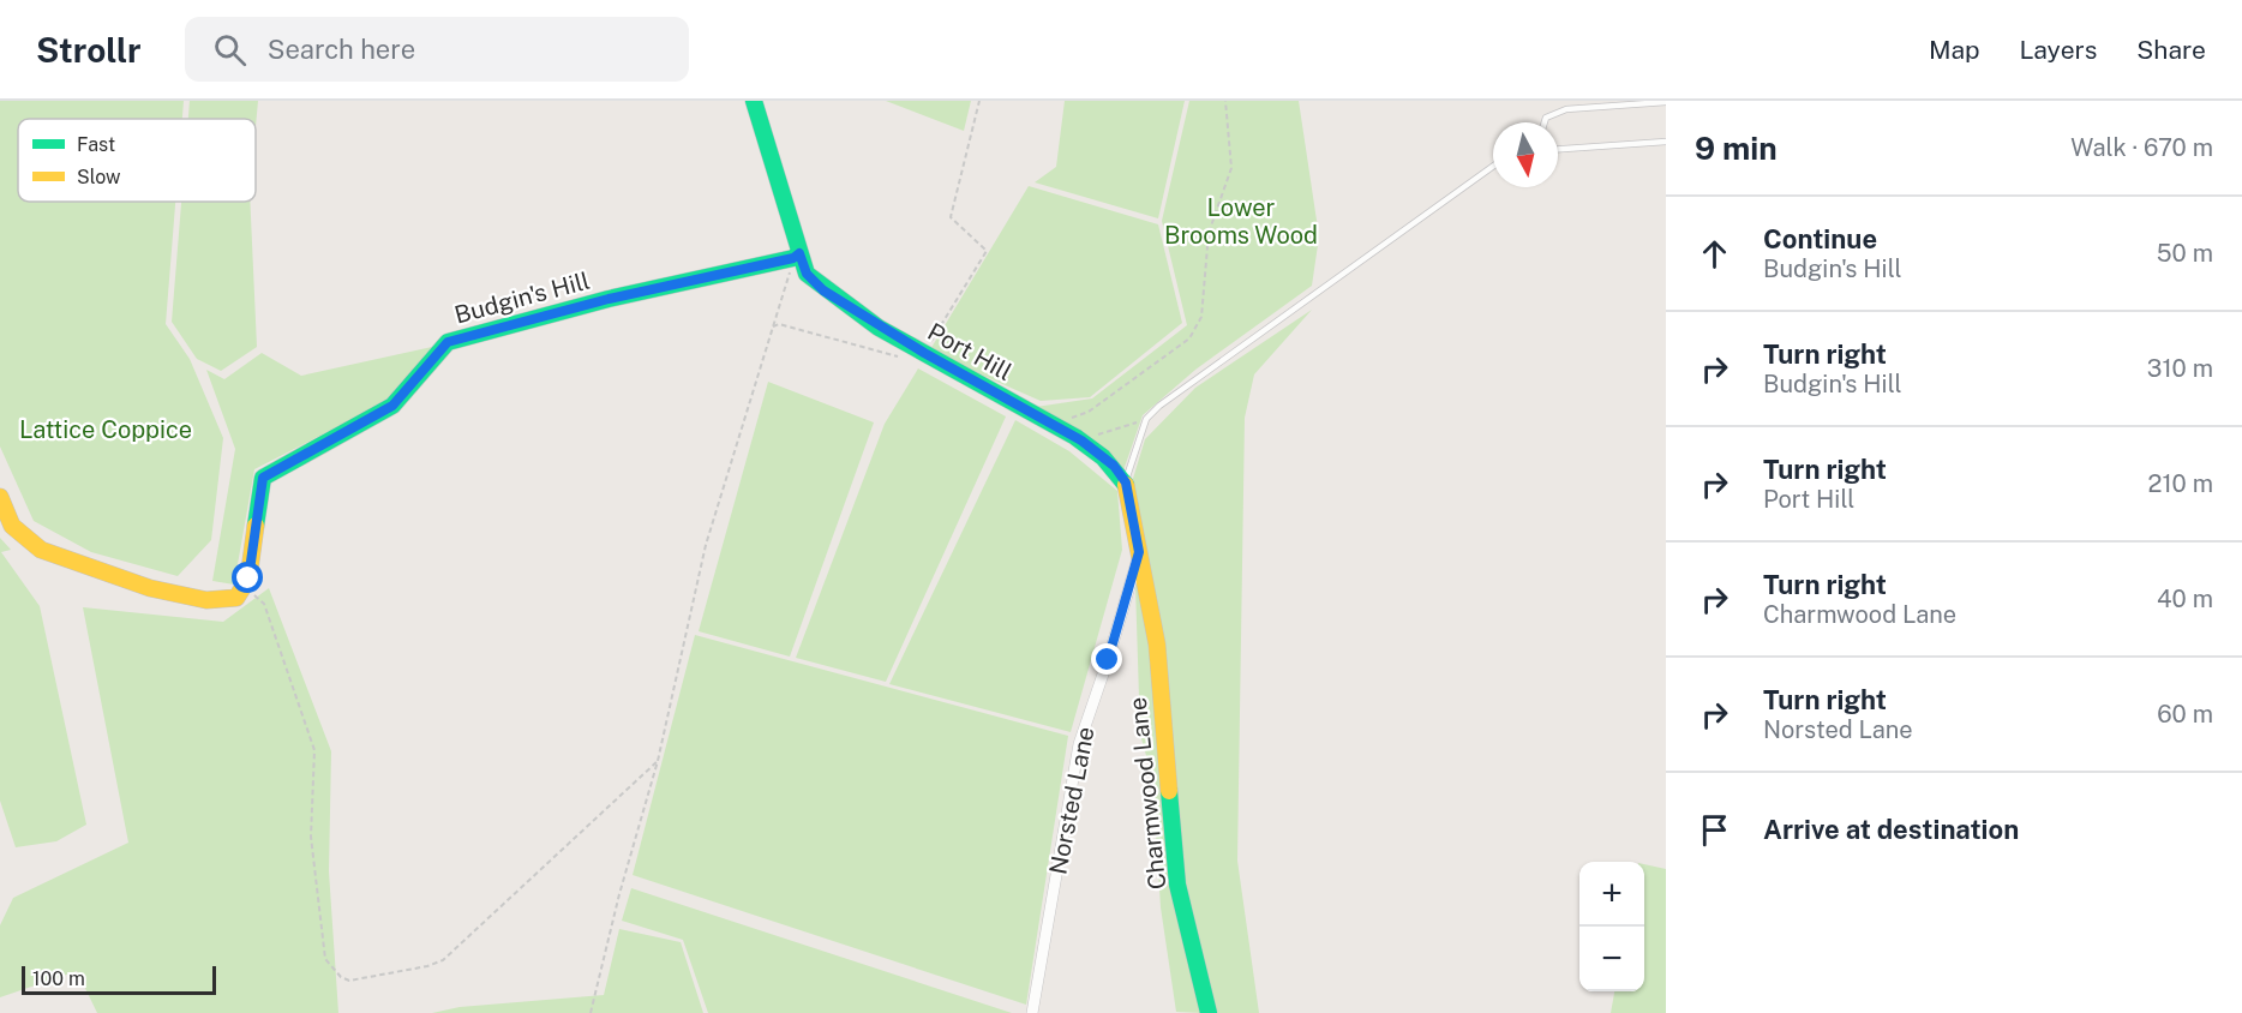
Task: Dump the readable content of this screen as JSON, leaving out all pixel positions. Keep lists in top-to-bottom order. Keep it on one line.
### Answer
{"streets":{"street":["Budgin's Hill","Port Hill","Charmwood Lane","Norsted Lane"]},"crossings":[["Budgin's Hill","Port Hill"],["Port Hill","Charmwood Lane"],["Charmwood Lane","Norsted Lane"]],"parks":["Lower Brooms Wood","Lattice Coppice"],"legend":["Fast","Slow"],"scale_bar":"100 m","north":"bottom","page":{"header":"Strollr","search":"Search here","nav":["Map","Layers","Share"],"heading":["9 min","Walk · 670 m"],"list":[["Continue","Budgin's Hill","50 m"],["Turn right","Budgin's Hill","310 m"],["Turn right","Port Hill","210 m"],["Turn right","Charmwood Lane","40 m"],["Turn right","Norsted Lane","60 m"],"Arrive at destination"],"map_buttons":["+","−"],"scale":"100 m"}}
